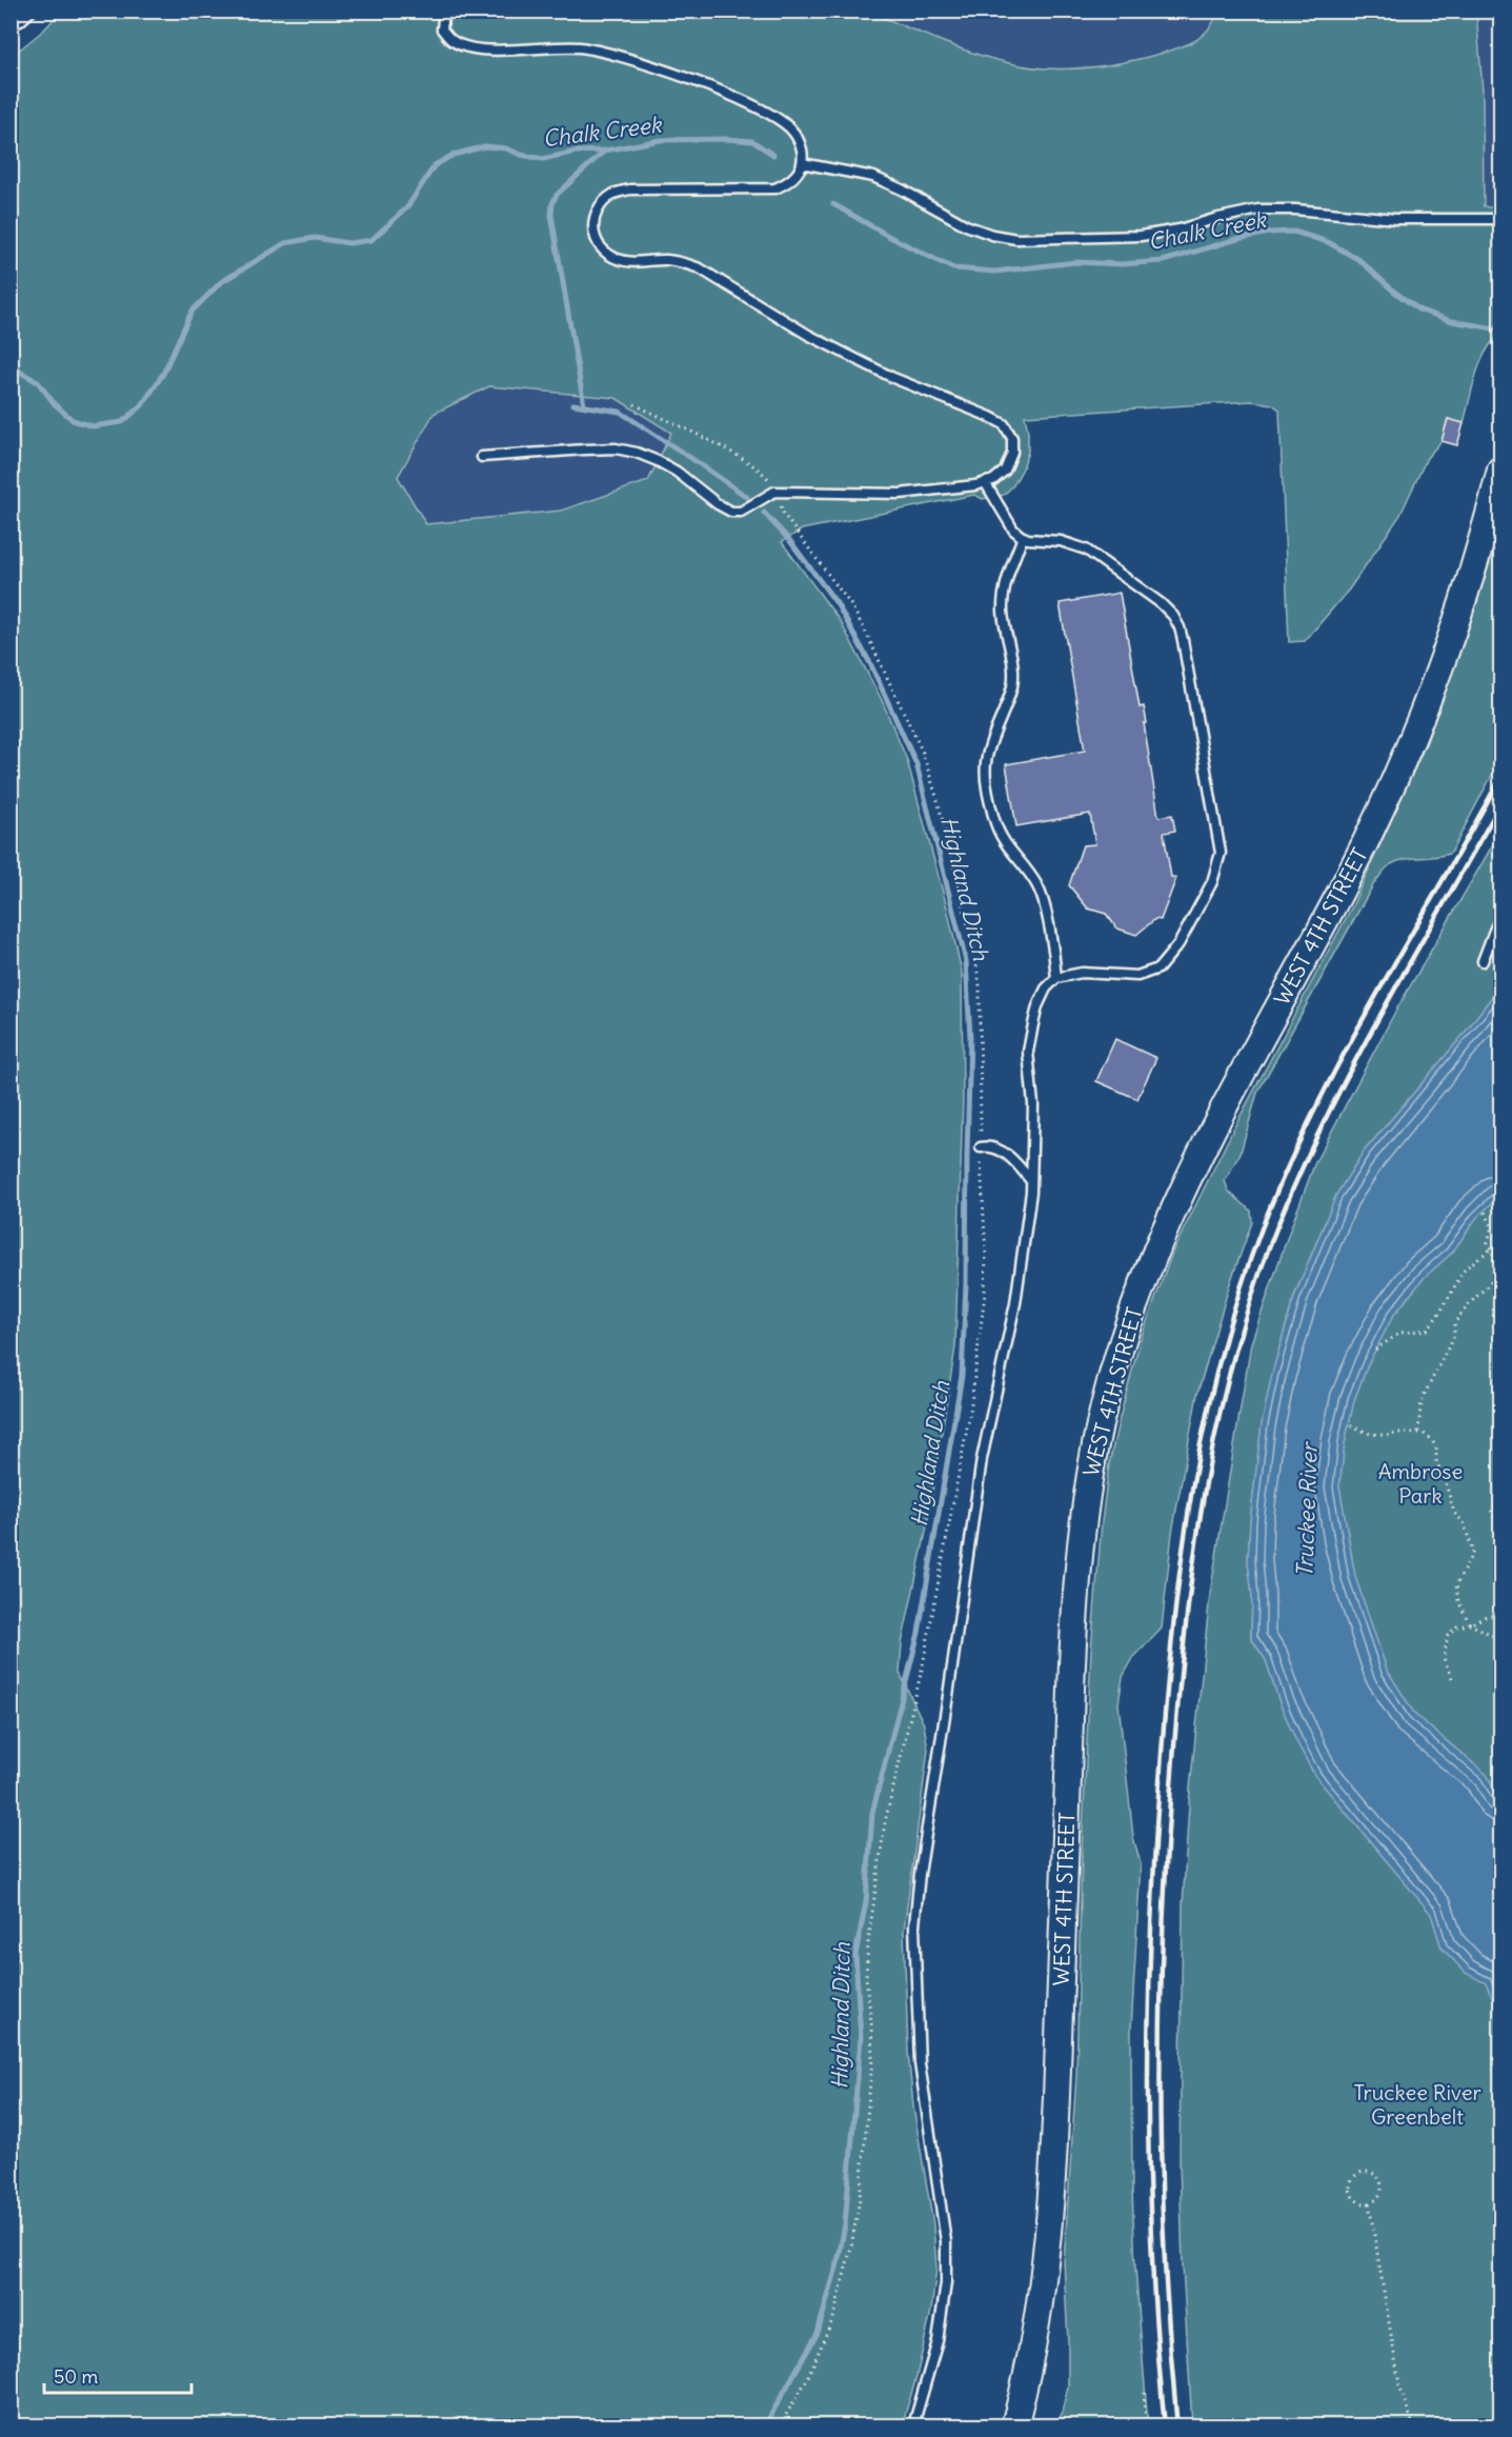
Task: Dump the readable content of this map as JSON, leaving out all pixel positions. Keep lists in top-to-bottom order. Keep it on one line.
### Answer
{"streets":{"main road":["WEST 4TH STREET"]},"water":["Chalk Creek","Highland Ditch","Truckee River"],"parks":["Ambrose Park","Truckee River Greenbelt"],"scale_bar":"50 m"}
